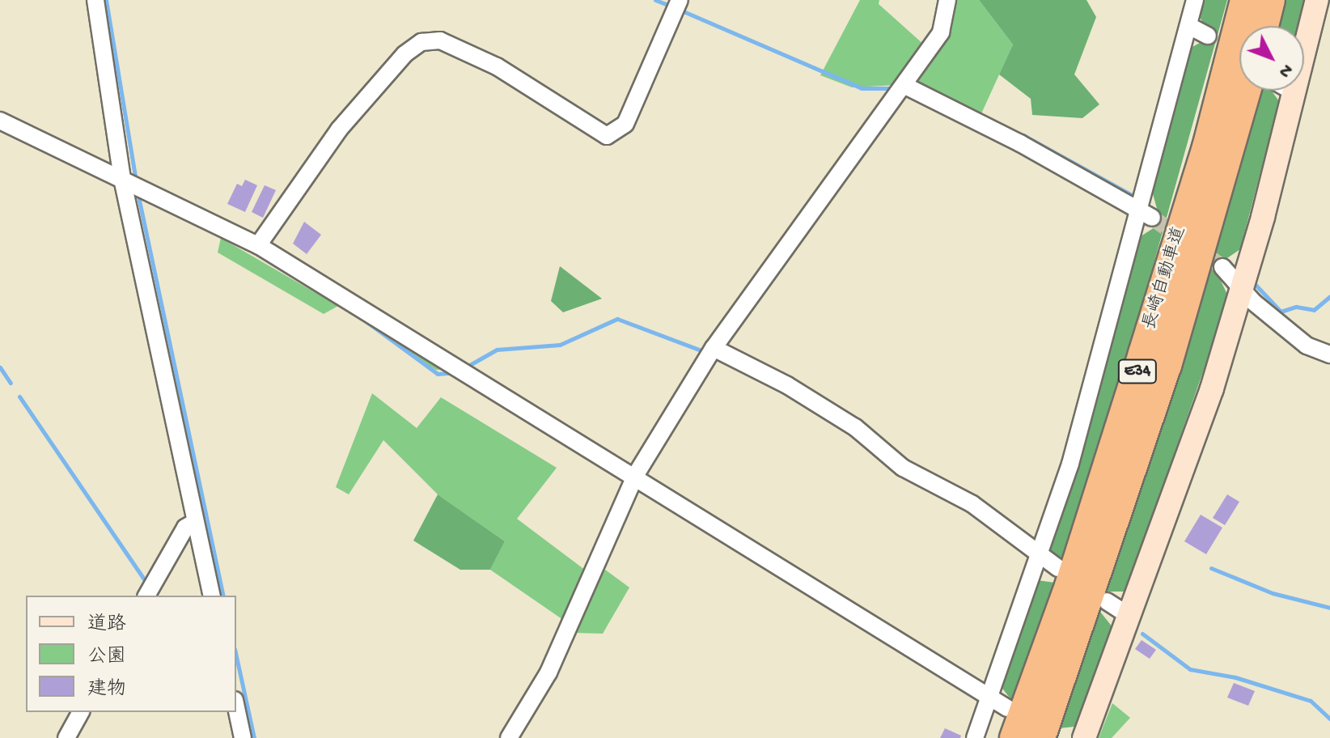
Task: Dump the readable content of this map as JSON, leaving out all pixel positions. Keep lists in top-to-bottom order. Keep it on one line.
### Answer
{"streets":{"highway":["長崎自動車道","E34"]},"legend":["道路","公園","建物"],"north":"bottom right"}
